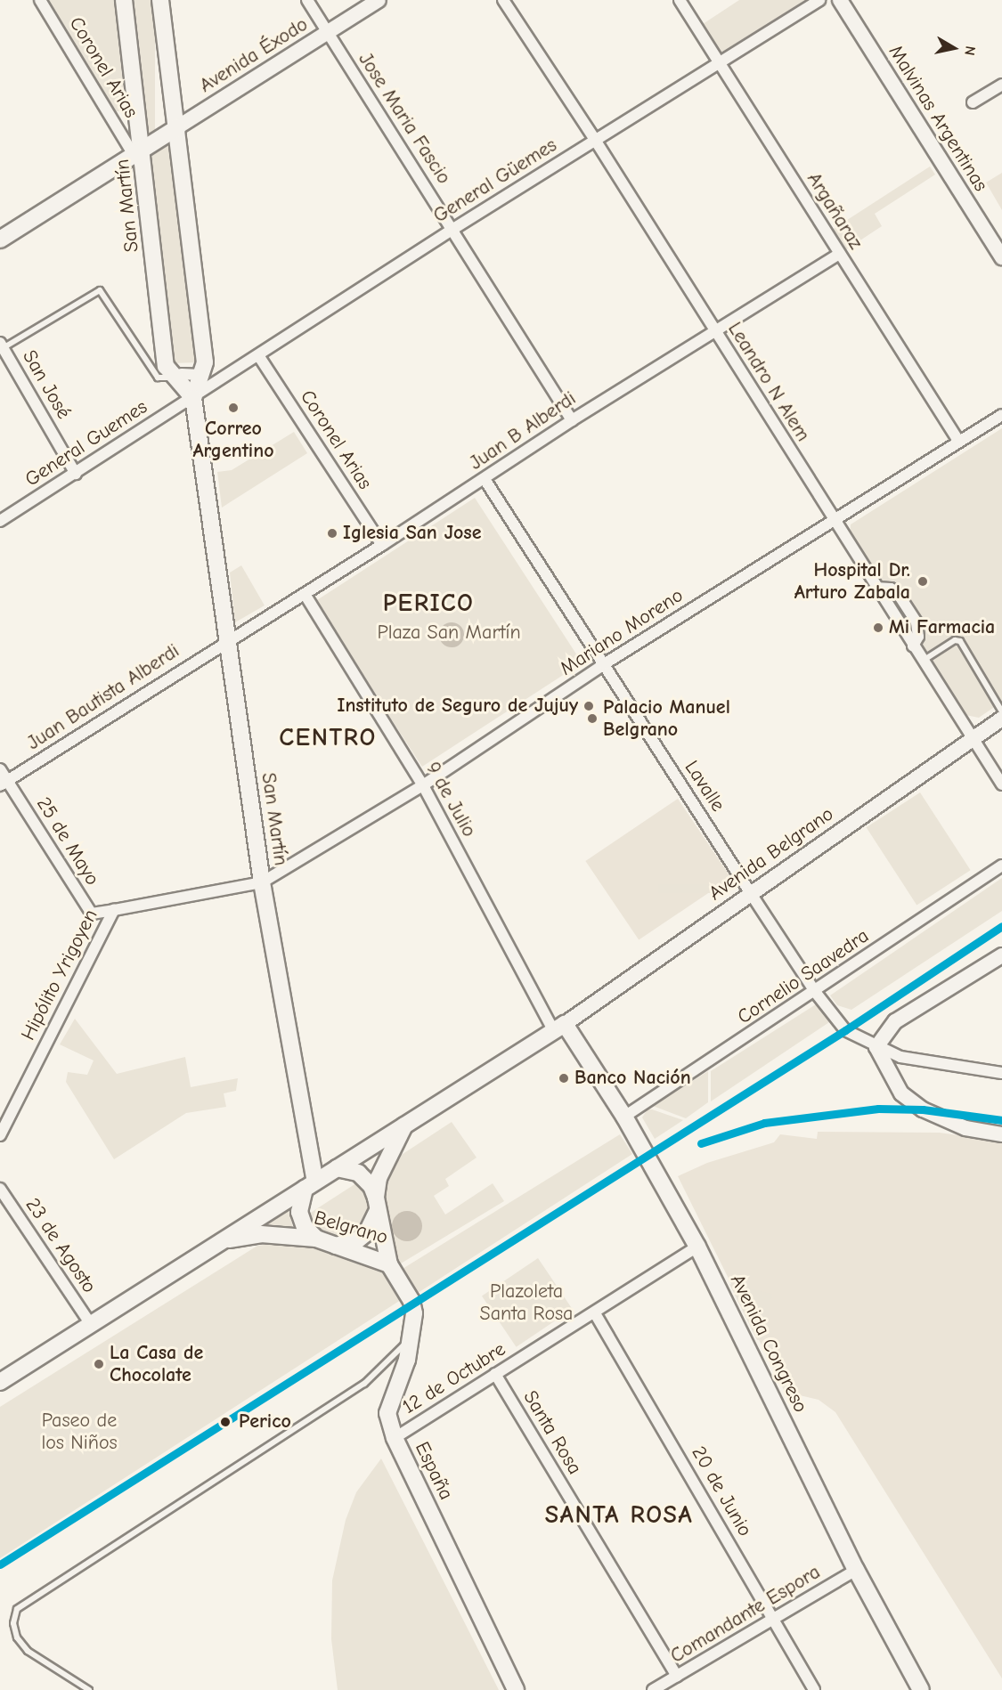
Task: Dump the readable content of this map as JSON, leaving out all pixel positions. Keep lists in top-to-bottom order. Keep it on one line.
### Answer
{"streets":{"main road":["San Martín","Belgrano","Avenida Congreso","España"],"street":["Avenida Éxodo","Coronel Arias","Jose Maria Fascio","Malvinas Argentinas","General Güemes","Argañaraz","Leandro N Alem","San José","Juan B Alberdi","General Guemes","Mariano Moreno","Juan Bautista Alberdi","Lavalle","9 de Julio","25 de Mayo","Avenida Belgrano","Hipólito Yrigoyen","Cornelio Saavedra","23 de Agosto","12 de Octubre","Santa Rosa","20 de Junio","Comandante Espora"]},"crossings":[["Avenida Éxodo","Jose Maria Fascio"],["Avenida Éxodo","San Martín"],["Coronel Arias","General Güemes"],["Coronel Arias","San Martín"],["Coronel Arias","Juan B Alberdi"],["Jose Maria Fascio","General Güemes"],["Jose Maria Fascio","Juan B Alberdi"],["General Güemes","San Martín"],["General Güemes","Argañaraz"],["General Güemes","Leandro N Alem"],["General Güemes","General Guemes"],["San Martín","Juan B Alberdi"],["San Martín","General Guemes"],["San Martín","Mariano Moreno"],["San Martín","Juan Bautista Alberdi"],["San Martín","Hipólito Yrigoyen"],["San Martín","Belgrano"],["Argañaraz","Juan B Alberdi"],["Argañaraz","Mariano Moreno"],["Leandro N Alem","Juan B Alberdi"],["Leandro N Alem","Mariano Moreno"],["Leandro N Alem","Avenida Belgrano"],["San José","General Guemes"],["Juan B Alberdi","Juan Bautista Alberdi"],["Juan B Alberdi","Lavalle"],["Juan B Alberdi","9 de Julio"],["Mariano Moreno","Lavalle"],["Mariano Moreno","9 de Julio"],["Mariano Moreno","Hipólito Yrigoyen"],["Juan Bautista Alberdi","25 de Mayo"],["Lavalle","Avenida Belgrano"],["Lavalle","Cornelio Saavedra"],["9 de Julio","Avenida Belgrano"],["9 de Julio","Belgrano"],["9 de Julio","Avenida Congreso"],["25 de Mayo","Hipólito Yrigoyen"],["Avenida Belgrano","Belgrano"],["Avenida Belgrano","Avenida Congreso"],["Cornelio Saavedra","Avenida Congreso"],["Belgrano","23 de Agosto"],["Belgrano","Avenida Congreso"],["Belgrano","España"],["Avenida Congreso","12 de Octubre"],["Avenida Congreso","Comandante Espora"],["12 de Octubre","Santa Rosa"],["12 de Octubre","España"],["12 de Octubre","20 de Junio"],["Santa Rosa","Comandante Espora"],["20 de Junio","Comandante Espora"]],"districts":["PERICO","CENTRO","SANTA ROSA"],"parks":["Plaza San Martín","Plazoleta Santa Rosa","Paseo de los Niños"],"places":["Correo Argentino","Iglesia San Jose","Hospital Dr. Arturo Zabala","Mi Farmacia","Instituto de Seguro de Jujuy","Palacio Manuel Belgrano","Banco Nación","La Casa de Chocolate","Perico"],"north":"right"}
